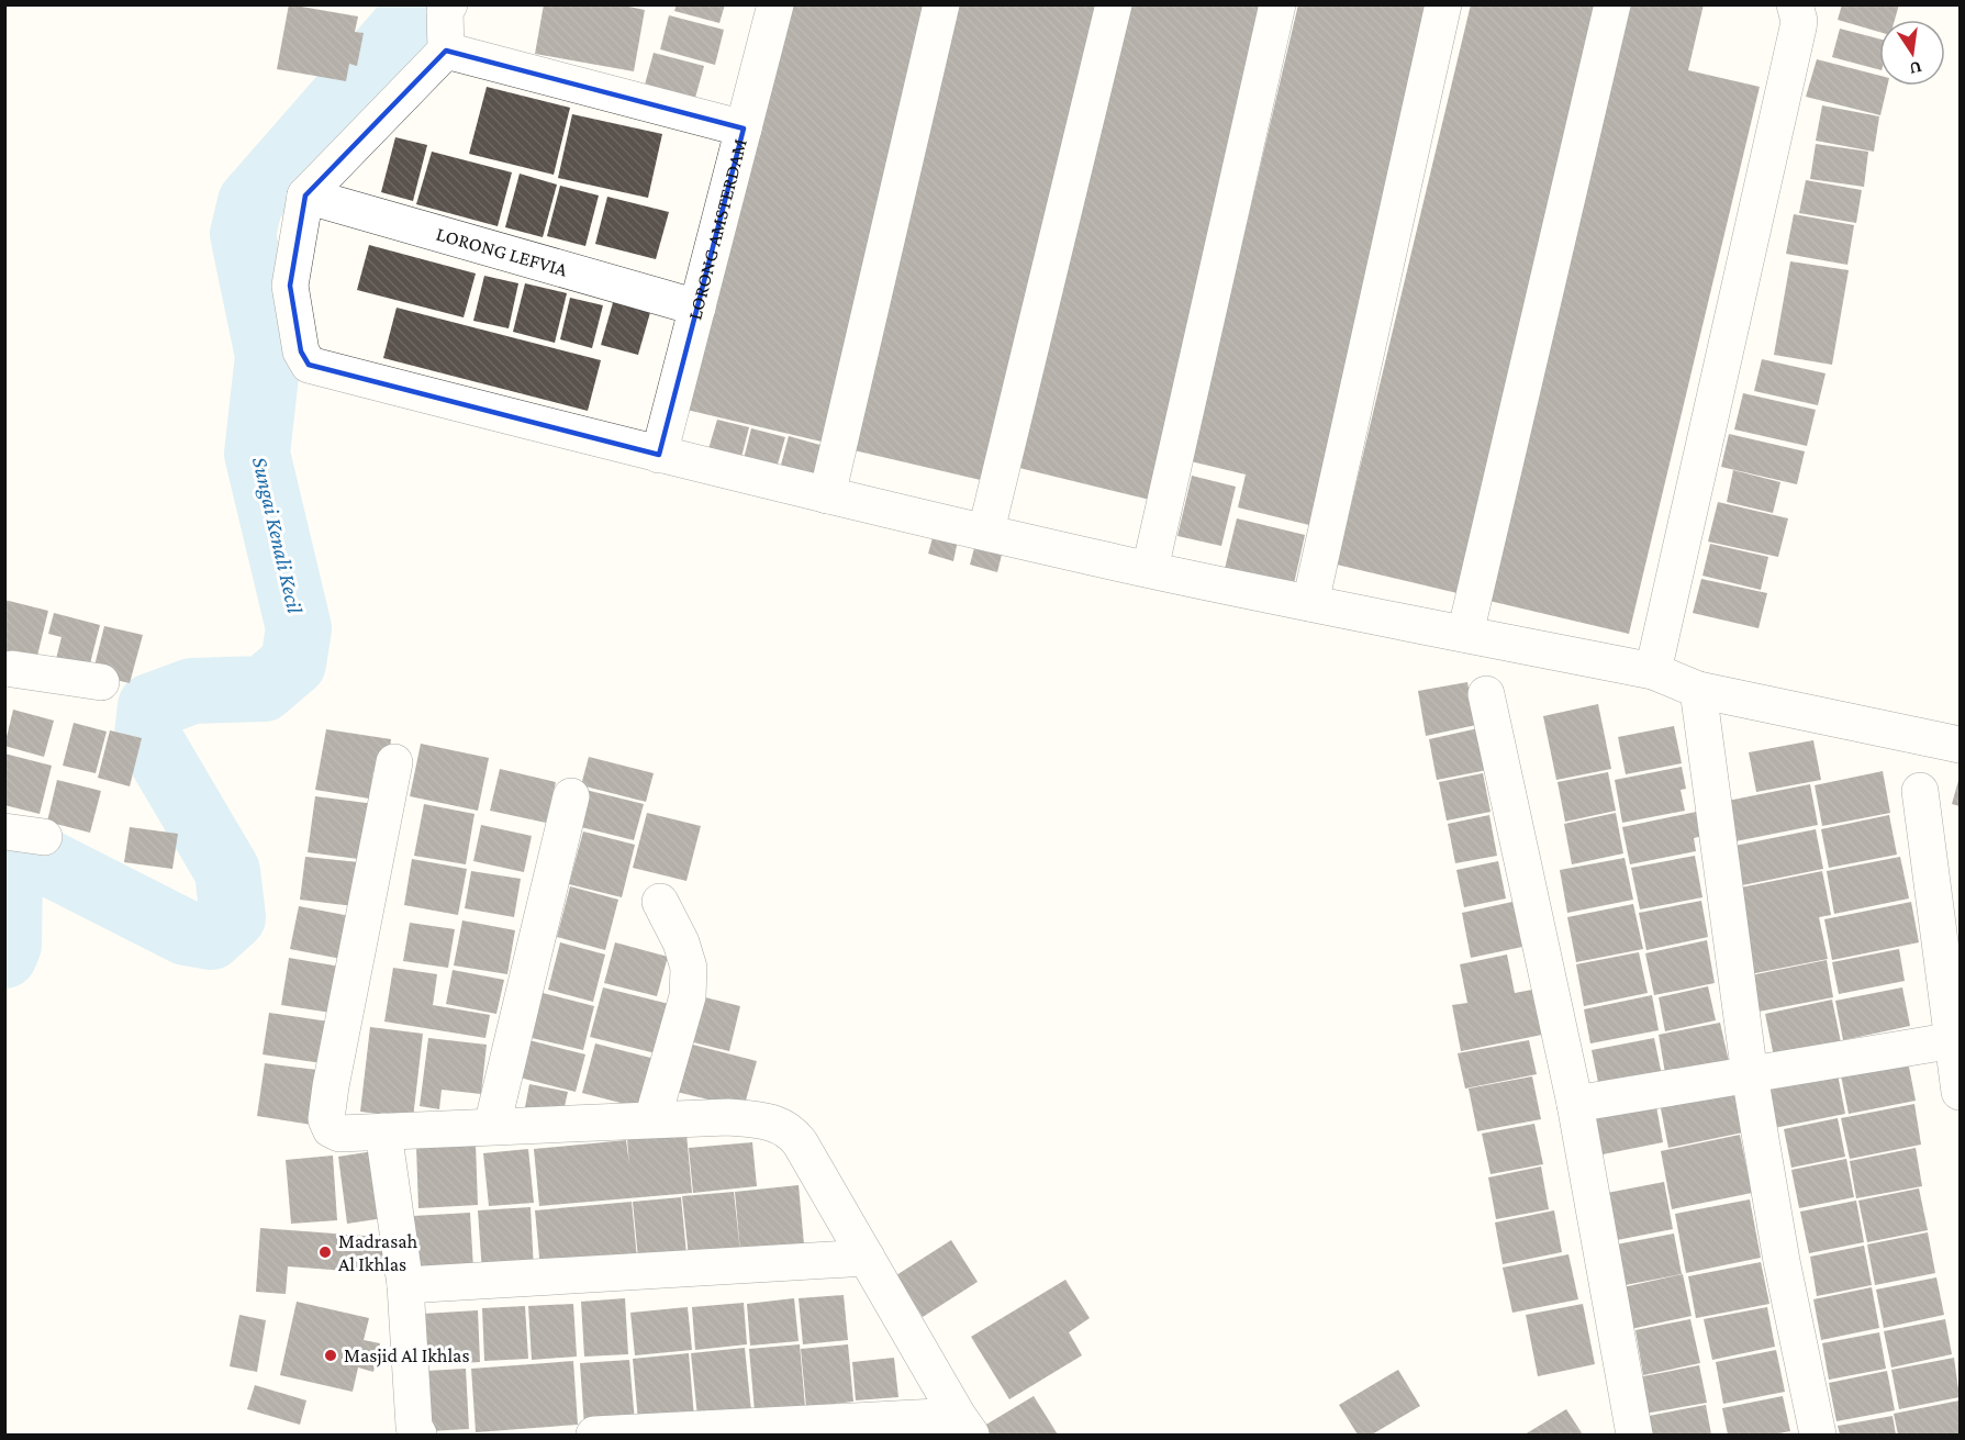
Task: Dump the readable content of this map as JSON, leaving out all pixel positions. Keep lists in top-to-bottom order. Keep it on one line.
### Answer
{"streets":{"street":["LORONG AMSTERDAM","LORONG LEFVIA"]},"crossings":[["LORONG AMSTERDAM","LORONG LEFVIA"]],"water":["Sungai Kenali Kecil"],"places":["Madrasah Al Ikhlas","Masjid Al Ikhlas"],"north":"bottom"}
